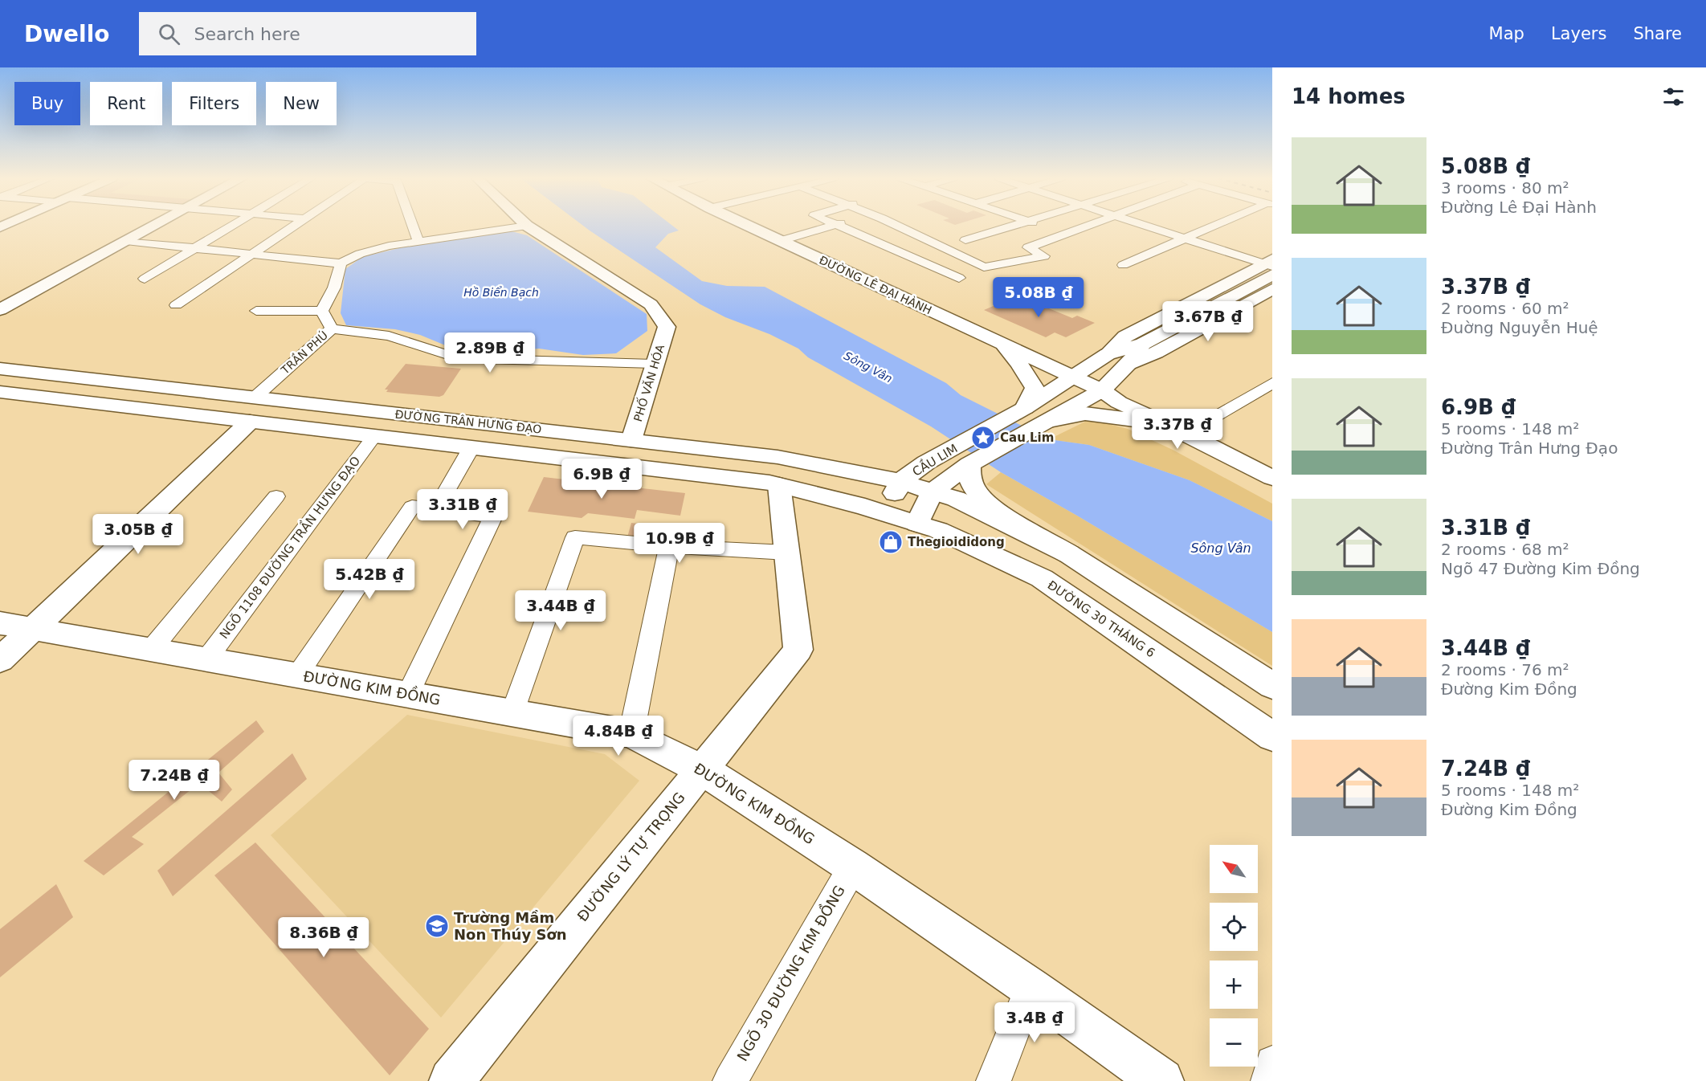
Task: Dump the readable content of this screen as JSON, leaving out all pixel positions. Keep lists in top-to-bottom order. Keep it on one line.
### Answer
{"streets":{"main road":["ĐƯỜNG LÊ ĐẠI HÀNH","PHỐ VĂN HÓA","ĐƯỜNG TRÂN HƯNG ĐẠO","CẦU LIM","ĐƯỜNG 30 THÁNG 6","ĐƯỜNG KIM ĐỒNG","ĐƯỜNG LÝ TỰ TRỌNG"],"street":["TRẦN PHÚ","NGÕ 1108 ĐƯỜNG TRẦN HƯNG ĐẠO","NGÕ 30 ĐƯỜNG KIM ĐỒNG"]},"crossings":[["ĐƯỜNG LÊ ĐẠI HÀNH","CẦU LIM"],["TRẦN PHÚ","ĐƯỜNG TRÂN HƯNG ĐẠO"],["PHỐ VĂN HÓA","ĐƯỜNG TRÂN HƯNG ĐẠO"],["ĐƯỜNG TRÂN HƯNG ĐẠO","CẦU LIM"],["ĐƯỜNG TRÂN HƯNG ĐẠO","NGÕ 1108 ĐƯỜNG TRẦN HƯNG ĐẠO"],["ĐƯỜNG TRÂN HƯNG ĐẠO","ĐƯỜNG 30 THÁNG 6"],["ĐƯỜNG TRÂN HƯNG ĐẠO","ĐƯỜNG LÝ TỰ TRỌNG"],["CẦU LIM","ĐƯỜNG 30 THÁNG 6"],["NGÕ 1108 ĐƯỜNG TRẦN HƯNG ĐẠO","ĐƯỜNG KIM ĐỒNG"],["ĐƯỜNG KIM ĐỒNG","ĐƯỜNG LÝ TỰ TRỌNG"],["ĐƯỜNG KIM ĐỒNG","NGÕ 30 ĐƯỜNG KIM ĐỒNG"]],"water":["Hồ Biển Bạch","Sông Vân"],"places":{"place":["Cau Lim"],"shop":["Thegioididong"],"school or university":["Trường Mầm Non Thúy Sơn"]},"north":"top left","page":{"header":"Dwello","search":"Search here","nav":["Map","Layers","Share"],"heading":"14 homes","chip":["Buy","Rent","Filters","New"],"list":[{"name":"5.08B ₫","note":"3 rooms · 80 m² · Đường Lê Đại Hành"},{"name":"3.37B ₫","note":"2 rooms · 60 m² · Đuờng Nguyễn Huệ"},{"name":"6.9B ₫","note":"5 rooms · 148 m² · Đường Trân Hưng Đạo"},{"name":"3.31B ₫","note":"2 rooms · 68 m² · Ngõ 47 Đường Kim Đồng"},{"name":"3.44B ₫","note":"2 rooms · 76 m² · Đường Kim Đồng"},{"name":"7.24B ₫","note":"5 rooms · 148 m² · Đường Kim Đồng"}],"price":["5.08B ₫","3.67B ₫","2.89B ₫","3.37B ₫","6.9B ₫","3.31B ₫","3.05B ₫","10.9B ₫","5.42B ₫","3.44B ₫","4.84B ₫","7.24B ₫","8.36B ₫","3.4B ₫"],"map_buttons":["+","−"]}}
